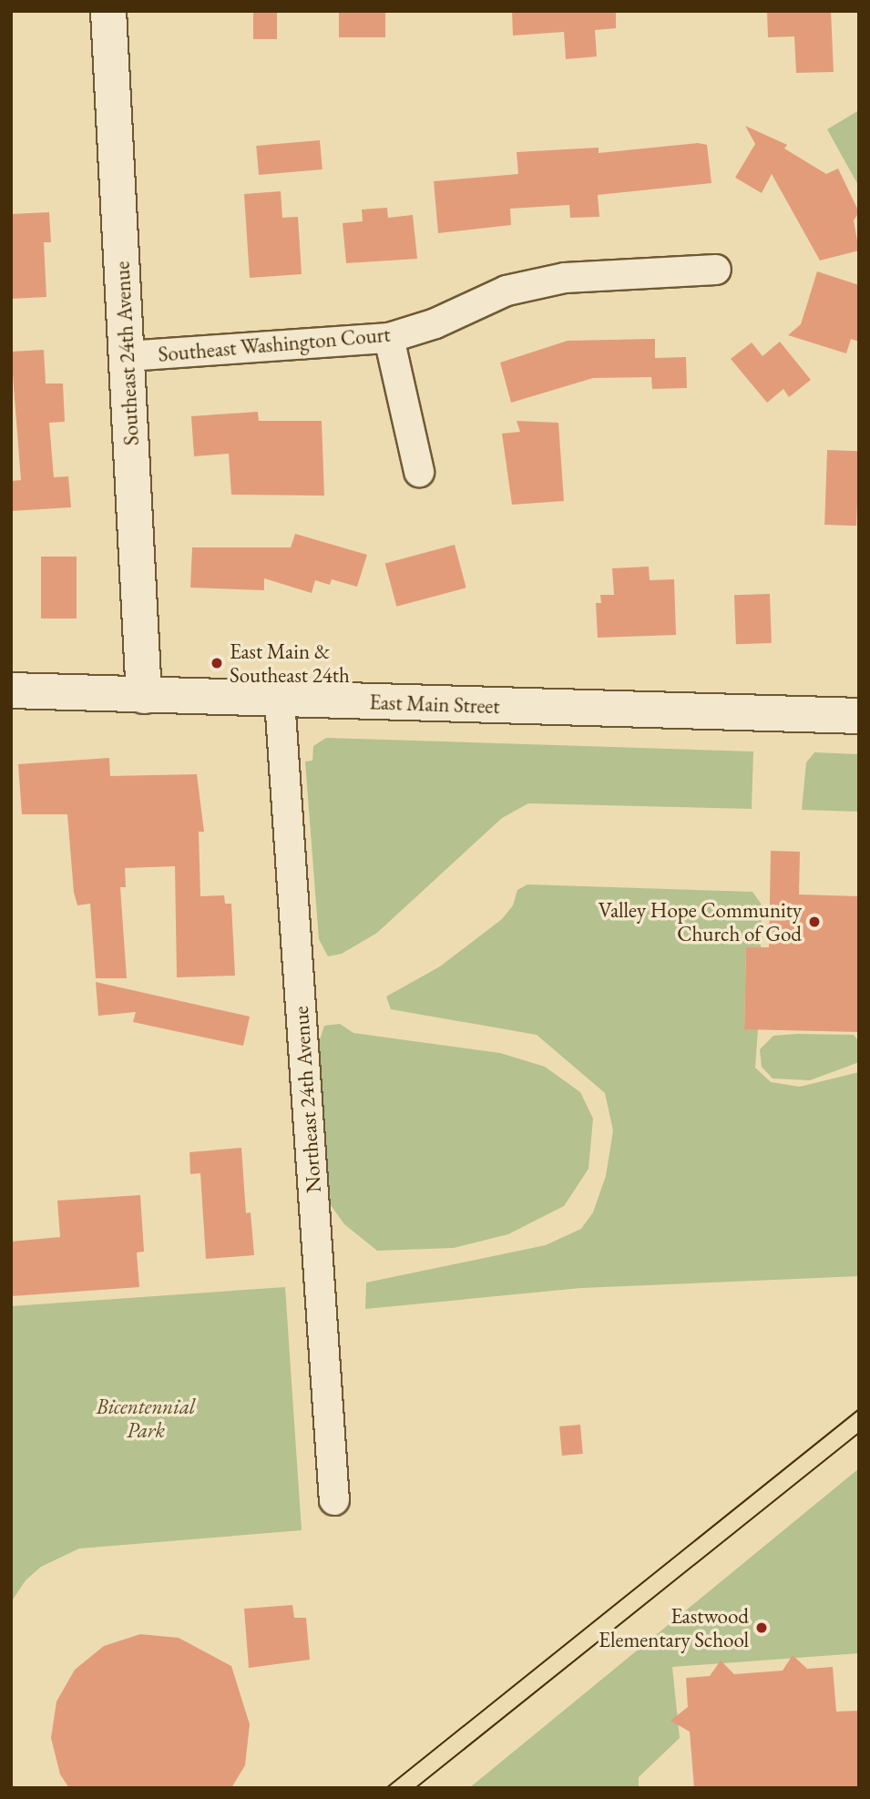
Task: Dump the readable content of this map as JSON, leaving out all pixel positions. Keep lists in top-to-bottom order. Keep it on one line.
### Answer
{"streets":{"main road":["Southeast 24th Avenue","East Main Street"],"street":["Southeast Washington Court","Northeast 24th Avenue"]},"crossings":[["Southeast Washington Court","Southeast 24th Avenue"],["Southeast 24th Avenue","East Main Street"],["East Main Street","Northeast 24th Avenue"]],"parks":["Bicentennial Park"],"places":["East Main & Southeast 24th","Valley Hope Community Church of God","Eastwood Elementary School"]}
